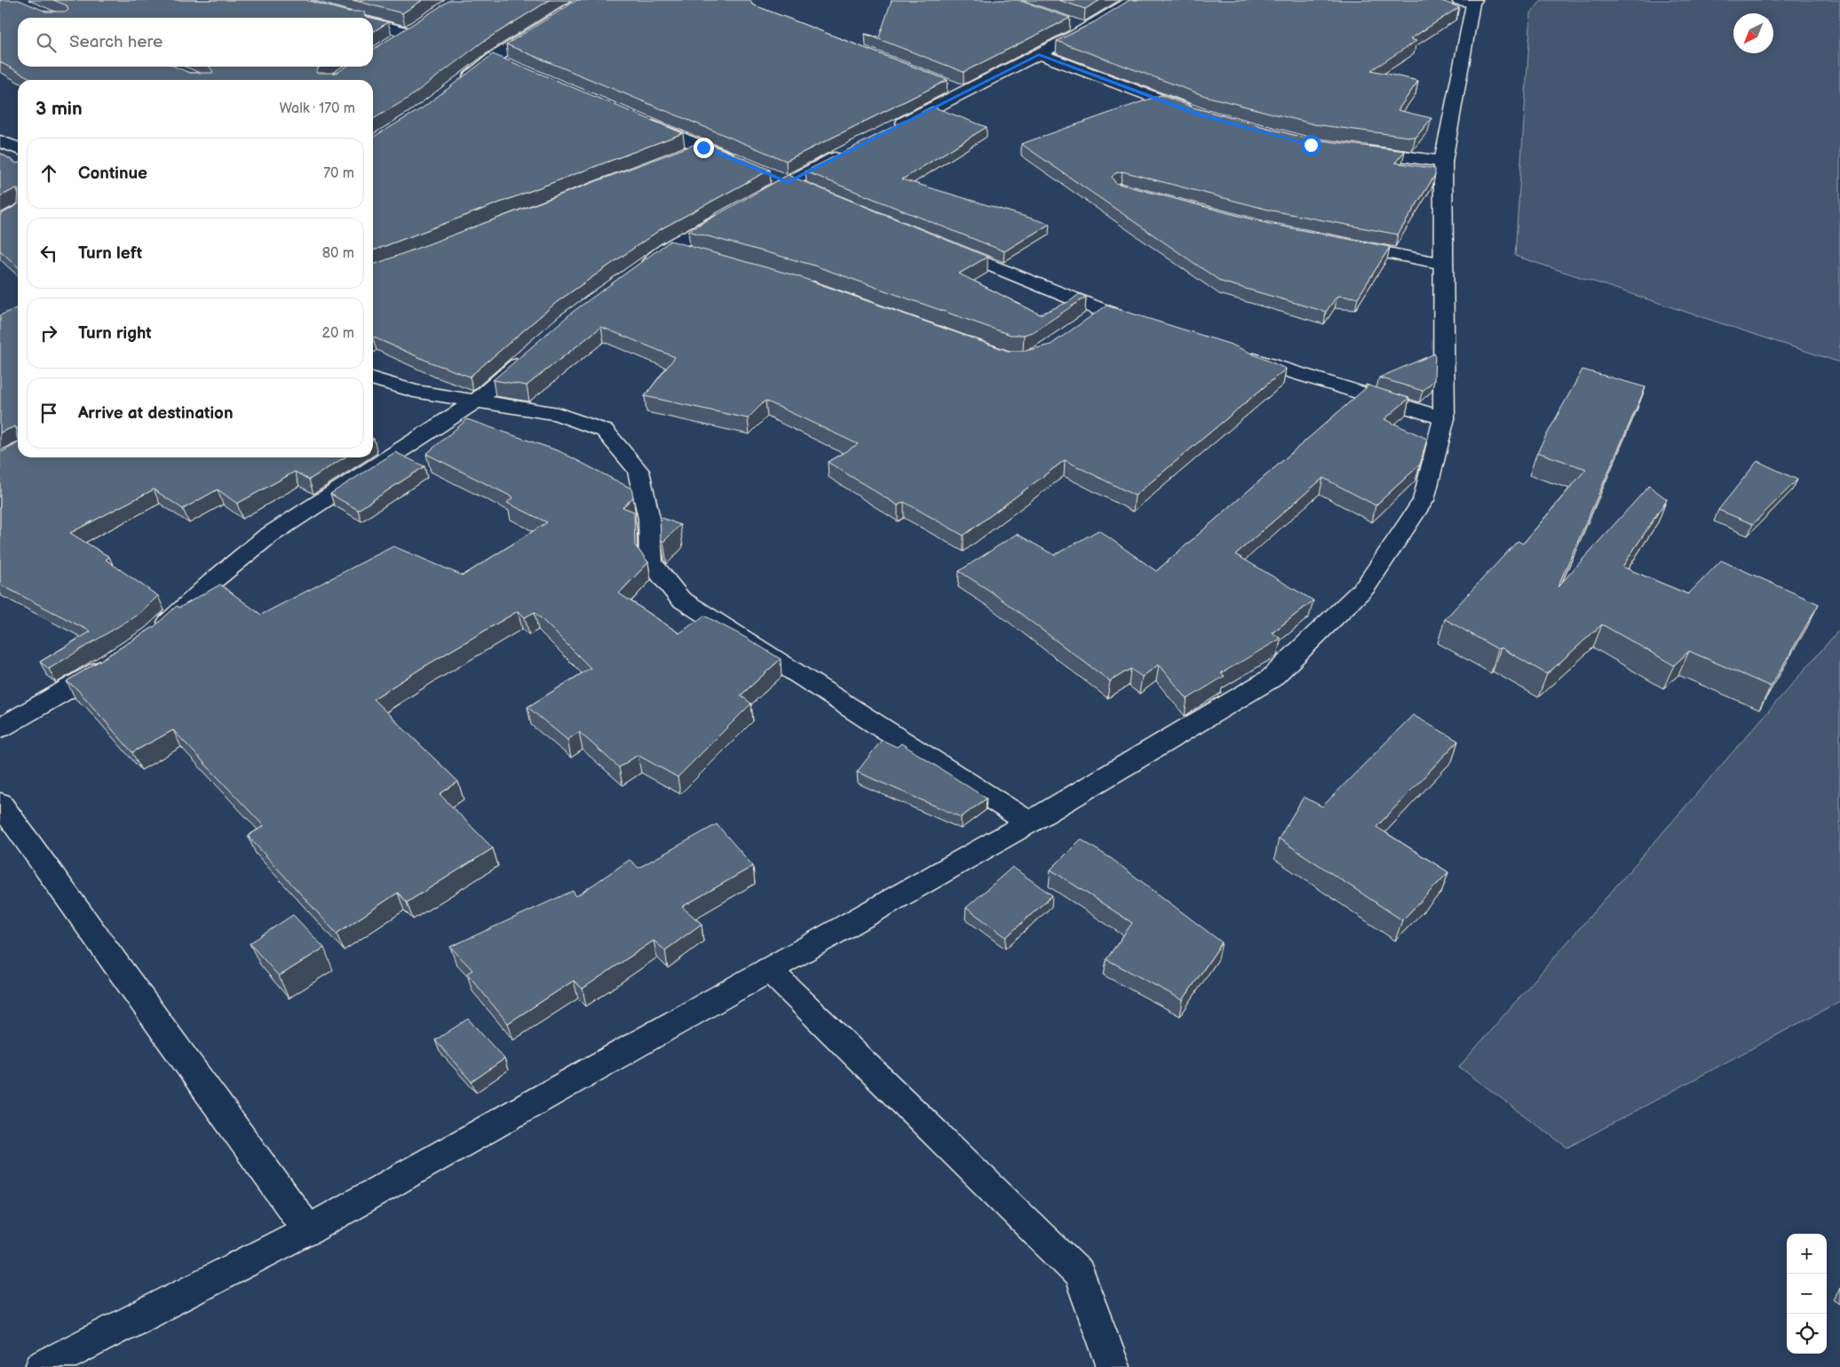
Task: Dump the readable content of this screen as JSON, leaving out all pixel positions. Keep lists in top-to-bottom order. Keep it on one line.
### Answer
{"north":"bottom left","page":{"search":"Search here","heading":["3 min","Walk · 170 m"],"list":[["Continue","70 m"],["Turn left","80 m"],["Turn right","20 m"],"Arrive at destination"],"map_buttons":["+","−"]}}
